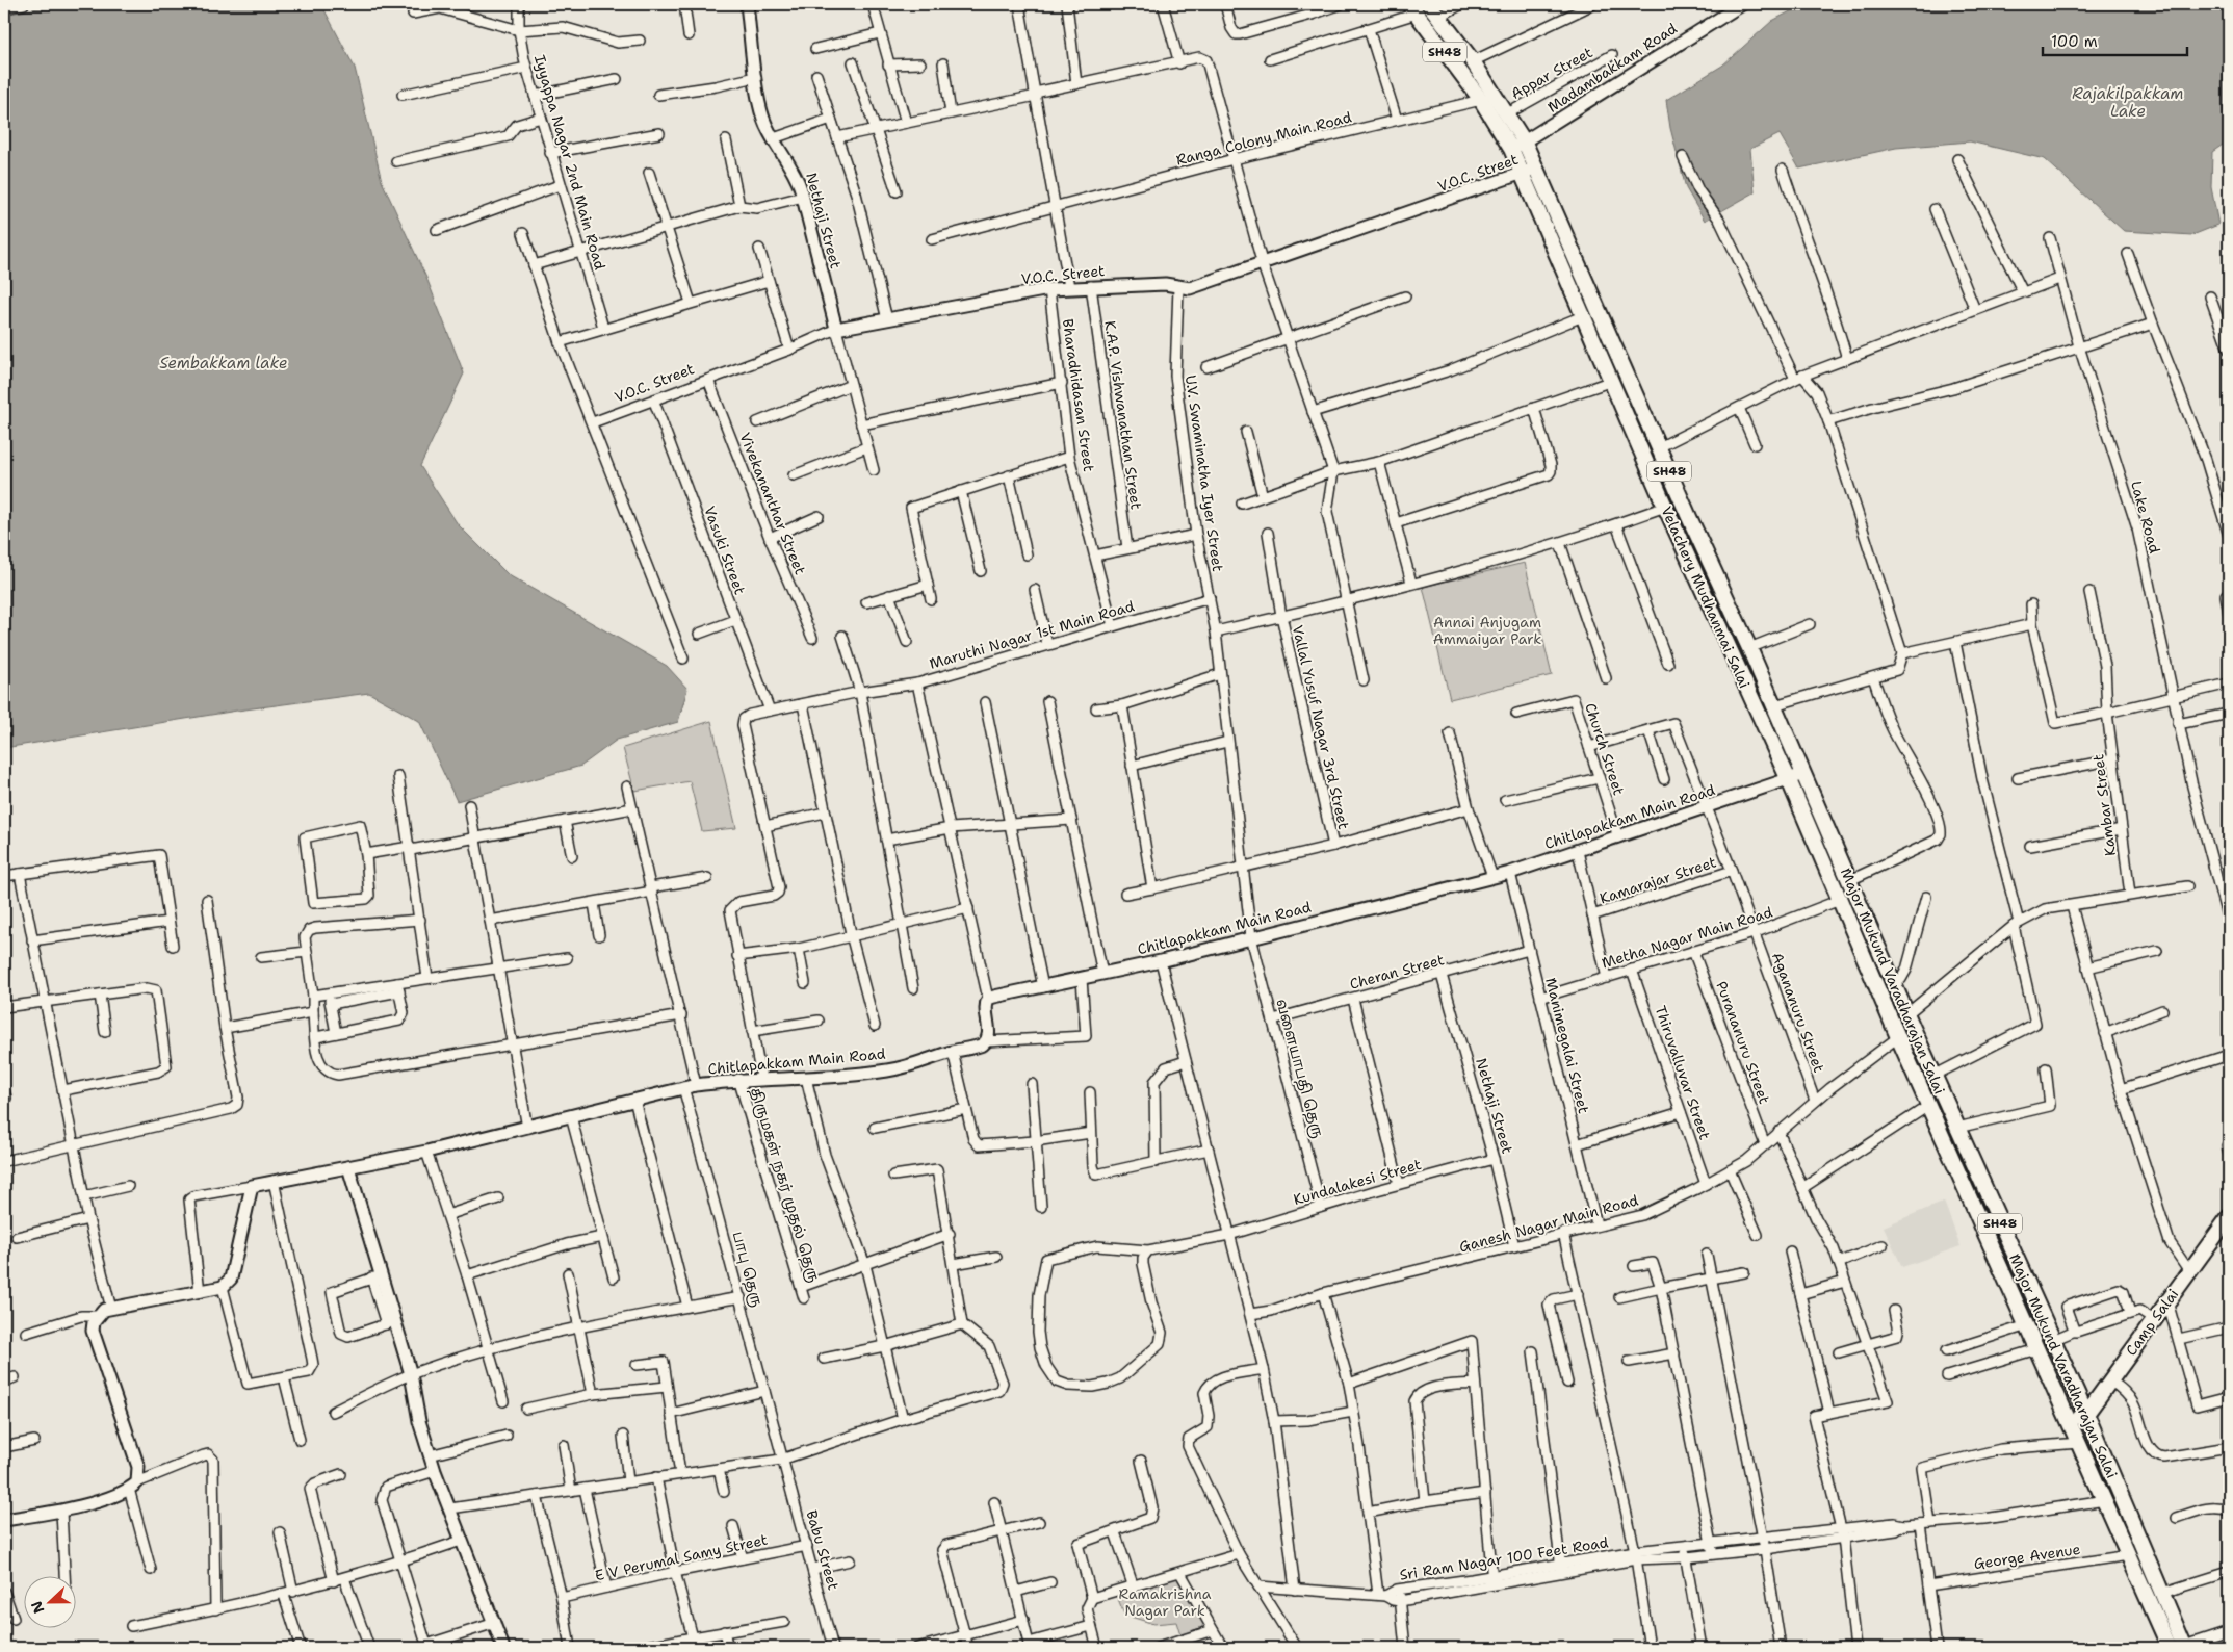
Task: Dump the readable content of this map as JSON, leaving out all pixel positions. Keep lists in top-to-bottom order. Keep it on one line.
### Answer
{"streets":{"main road":["SH48","Velachery Mudhanmai Salai","Major Mukund Varadharajan Salai","Camp Salai"],"street":["Madambakkam Road","Appar Street","Ranga Colony Main Road","Iyyappa Nagar 2nd Main Road","V.O.C. Street","Nethaji Street","Bharadhidasan Street","K.A.P. Vishwanathan Street","U.V. Swaminatha Iyer Street","Vivekananthar Street","Lake Road","Vasuki Street","Maruthi Nagar 1st Main Road","Vallal Yusuf Nagar 3rd Street","Church Street","Kambar Street","Chitlapakkam Main Road","Kamarajar Street","Metha Nagar Main Road","Cheran Street","Agananuru Street","Purananuru Street","Manimegalai Street","வளையாபதி தெரு","Thiruvalluvar Street","Kundalakesi Street","திருமகள் நகர் முதல் தெரு","Ganesh Nagar Main Road","பாபு தெரு","Babu Street","George Avenue","E V Perumal Samy Street","Sri Ram Nagar 100 Feet Road"]},"crossings":[["Madambakkam Road","Velachery Mudhanmai Salai"],["Appar Street","Velachery Mudhanmai Salai"],["Ranga Colony Main Road","Velachery Mudhanmai Salai"],["V.O.C. Street","Nethaji Street"],["V.O.C. Street","Bharadhidasan Street"],["V.O.C. Street","K.A.P. Vishwanathan Street"],["V.O.C. Street","U.V. Swaminatha Iyer Street"],["V.O.C. Street","Vivekananthar Street"],["V.O.C. Street","Vasuki Street"],["V.O.C. Street","Velachery Mudhanmai Salai"],["Nethaji Street","Cheran Street"],["Nethaji Street","Kundalakesi Street"],["Nethaji Street","Ganesh Nagar Main Road"],["Bharadhidasan Street","Maruthi Nagar 1st Main Road"],["U.V. Swaminatha Iyer Street","Maruthi Nagar 1st Main Road"],["U.V. Swaminatha Iyer Street","வளையாபதி தெரு"],["Vasuki Street","Maruthi Nagar 1st Main Road"],["Velachery Mudhanmai Salai","Chitlapakkam Main Road"],["Velachery Mudhanmai Salai","Metha Nagar Main Road"],["Velachery Mudhanmai Salai","Major Mukund Varadharajan Salai"],["Velachery Mudhanmai Salai","Ganesh Nagar Main Road"],["Church Street","Chitlapakkam Main Road"],["Chitlapakkam Main Road","Agananuru Street"],["Chitlapakkam Main Road","Manimegalai Street"],["Chitlapakkam Main Road","வளையாபதி தெரு"],["Chitlapakkam Main Road","திருமகள் நகர் முதல் தெரு"],["Chitlapakkam Main Road","பாபு தெரு"],["Kamarajar Street","Agananuru Street"],["Metha Nagar Main Road","Agananuru Street"],["Metha Nagar Main Road","Purananuru Street"],["Metha Nagar Main Road","Manimegalai Street"],["Metha Nagar Main Road","Thiruvalluvar Street"],["Cheran Street","Manimegalai Street"],["Cheran Street","வளையாபதி தெரு"],["Major Mukund Varadharajan Salai","Ganesh Nagar Main Road"],["Major Mukund Varadharajan Salai","Camp Salai"],["Major Mukund Varadharajan Salai","George Avenue"],["Major Mukund Varadharajan Salai","Sri Ram Nagar 100 Feet Road"],["Agananuru Street","Ganesh Nagar Main Road"],["Purananuru Street","Ganesh Nagar Main Road"],["Manimegalai Street","Ganesh Nagar Main Road"],["வளையாபதி தெரு","Kundalakesi Street"],["Thiruvalluvar Street","Ganesh Nagar Main Road"],["பாபு தெரு","Babu Street"],["Babu Street","E V Perumal Samy Street"]],"water":["Rajakilpakkam Lake","Sembakkam lake"],"parks":["Annai Anjugam Ammaiyar Park","Ramakrishna Nagar Park"],"scale_bar":"100 m","north":"left"}
